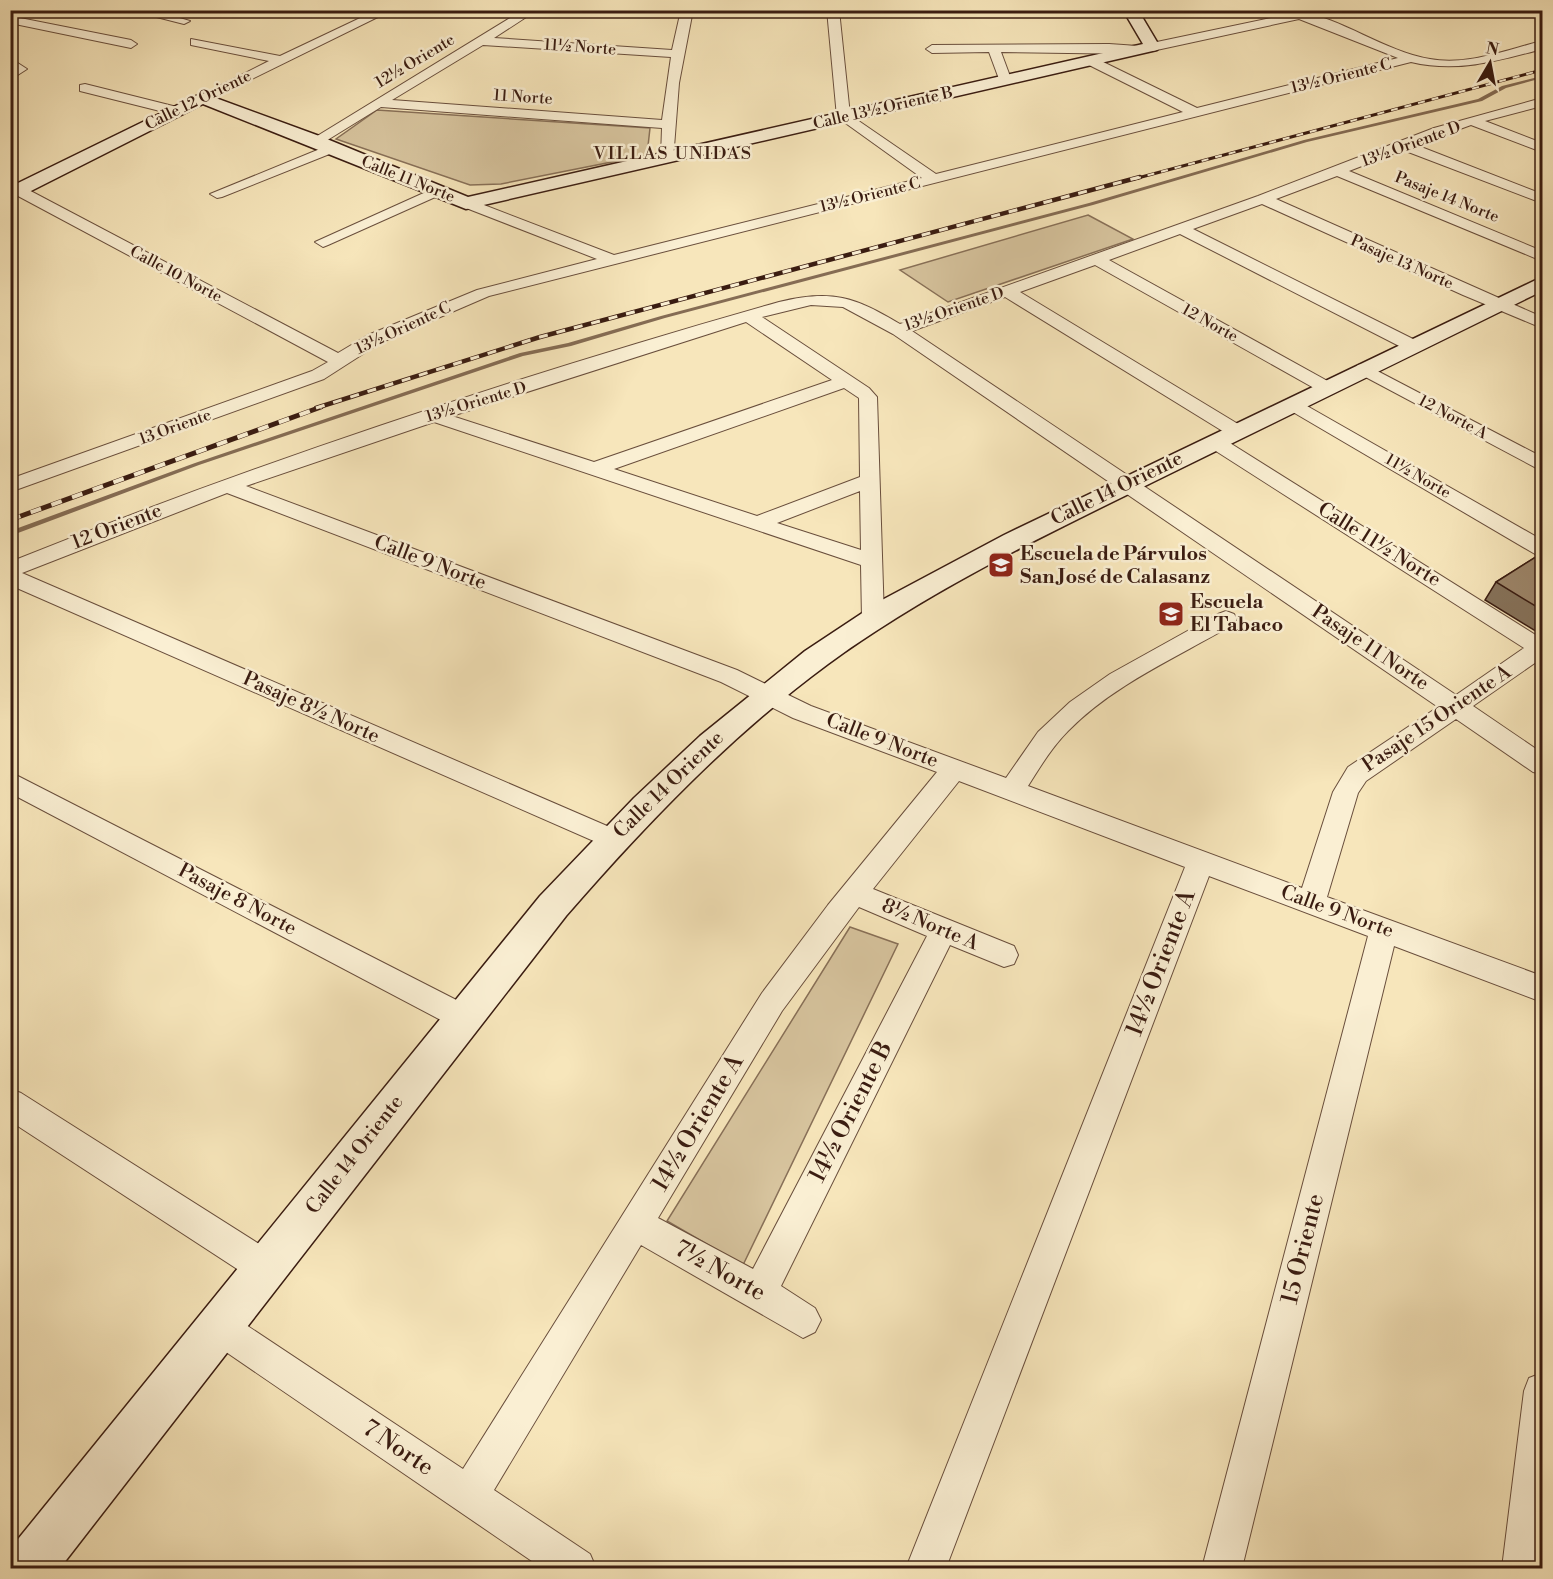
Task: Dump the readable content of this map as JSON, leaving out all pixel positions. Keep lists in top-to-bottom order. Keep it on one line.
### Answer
{"streets":{"street":["11½ Norte","12½ Oriente","13½ Oriente C","11 Norte","Calle 12 Oriente","Calle 13½ Oriente B","13½ Oriente D","Calle 11 Norte","Pasaje 14 Norte","Pasaje 13 Norte","Calle 10 Norte","12 Norte","12 Norte A","13 Oriente","Calle 14 Oriente","12 Oriente","Calle 11½ Norte","Calle 9 Norte","Pasaje 11 Norte","Pasaje 8½ Norte","Pasaje 15 Oriente A","Pasaje 8 Norte","8½ Norte A","14½ Oriente A","14½ Oriente B","15 Oriente","7½ Norte","7 Norte"]},"crossings":[["11½ Norte","12½ Oriente"],["11½ Norte","Calle 14 Oriente"],["12½ Oriente","11 Norte"],["12½ Oriente","Calle 11 Norte"],["13½ Oriente C","Calle 11 Norte"],["13½ Oriente C","Calle 10 Norte"],["13½ Oriente C","13 Oriente"],["Calle 12 Oriente","Calle 11 Norte"],["Calle 12 Oriente","Calle 10 Norte"],["Calle 13½ Oriente B","Calle 11 Norte"],["13½ Oriente D","Pasaje 14 Norte"],["13½ Oriente D","Pasaje 13 Norte"],["13½ Oriente D","12 Norte"],["13½ Oriente D","12 Oriente"],["13½ Oriente D","Calle 11½ Norte"],["13½ Oriente D","Calle 9 Norte"],["13½ Oriente D","Pasaje 11 Norte"],["Pasaje 13 Norte","Calle 14 Oriente"],["Calle 10 Norte","13 Oriente"],["12 Norte","Calle 14 Oriente"],["12 Norte A","Calle 14 Oriente"],["Calle 14 Oriente","Calle 11½ Norte"],["Calle 14 Oriente","Calle 9 Norte"],["Calle 14 Oriente","Pasaje 11 Norte"],["Calle 14 Oriente","Pasaje 8½ Norte"],["Calle 14 Oriente","Pasaje 8 Norte"],["Calle 14 Oriente","7 Norte"],["12 Oriente","Calle 9 Norte"],["Calle 11½ Norte","Pasaje 15 Oriente A"],["Calle 9 Norte","Pasaje 15 Oriente A"],["Calle 9 Norte","14½ Oriente A"],["Calle 9 Norte","15 Oriente"],["Pasaje 11 Norte","Pasaje 15 Oriente A"],["8½ Norte A","14½ Oriente A"],["8½ Norte A","14½ Oriente B"],["14½ Oriente A","7½ Norte"],["14½ Oriente A","7 Norte"],["14½ Oriente B","7½ Norte"]],"districts":["VILLAS UNIDAS"],"places":{"school or university":["Escuela de Párvulos San José de Calasanz","Escuela El Tabaco"]},"north":"top"}
